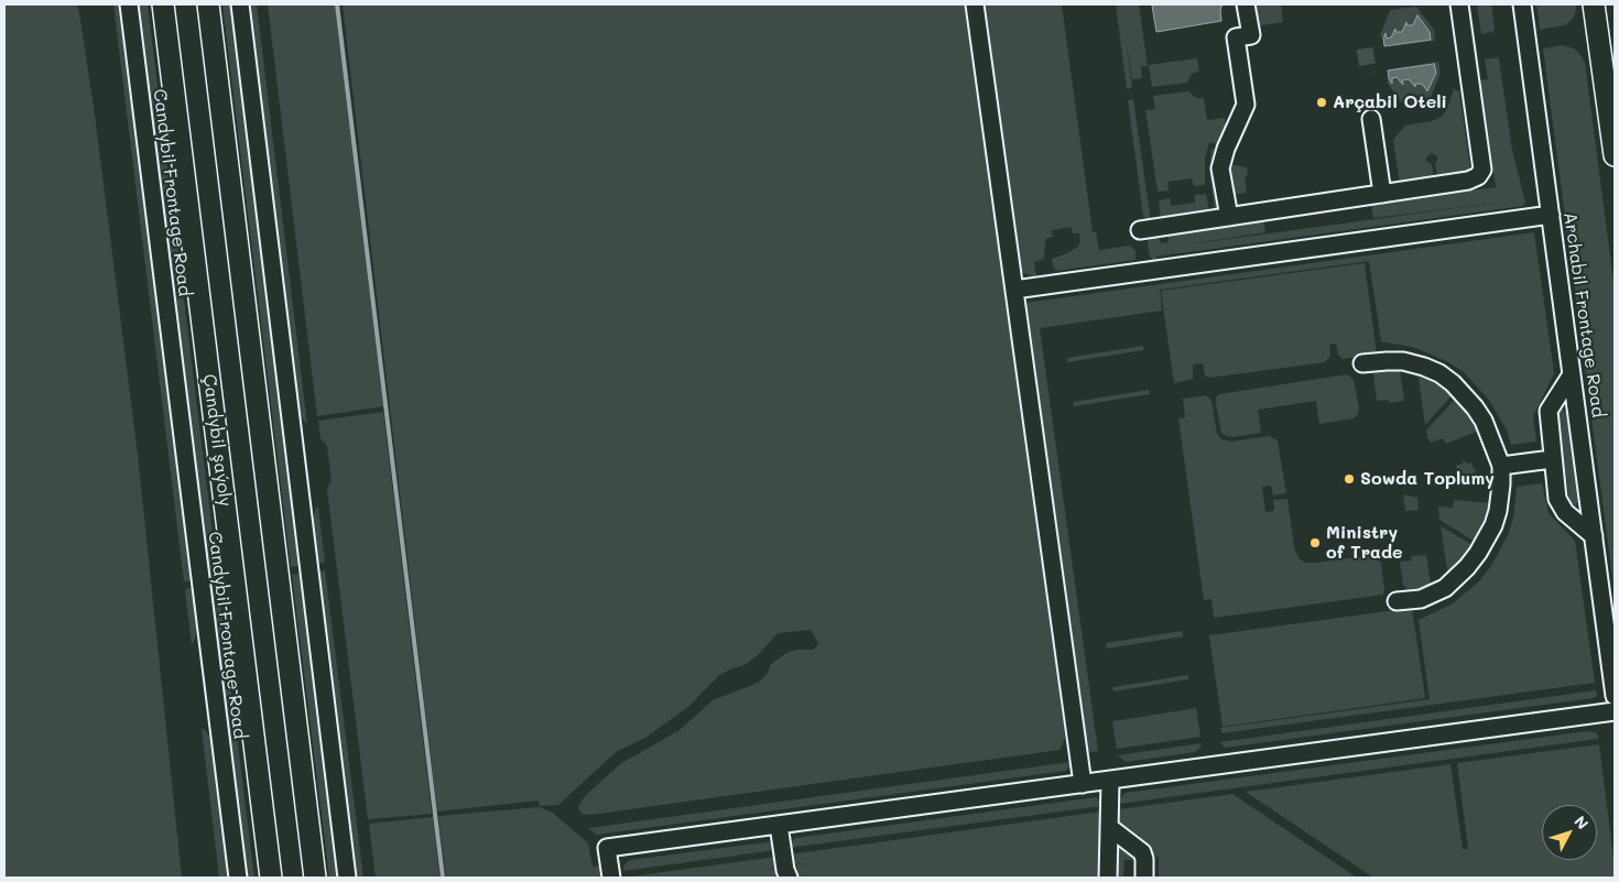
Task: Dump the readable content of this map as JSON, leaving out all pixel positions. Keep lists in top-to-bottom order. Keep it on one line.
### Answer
{"streets":{"main road":["Çandybil şaýoly"],"street":["Candybil Frontage Road","Archabil Frontage Road"]},"places":["Arçabil Oteli","Sowda Toplumy","Ministry of Trade"],"north":"top right"}
